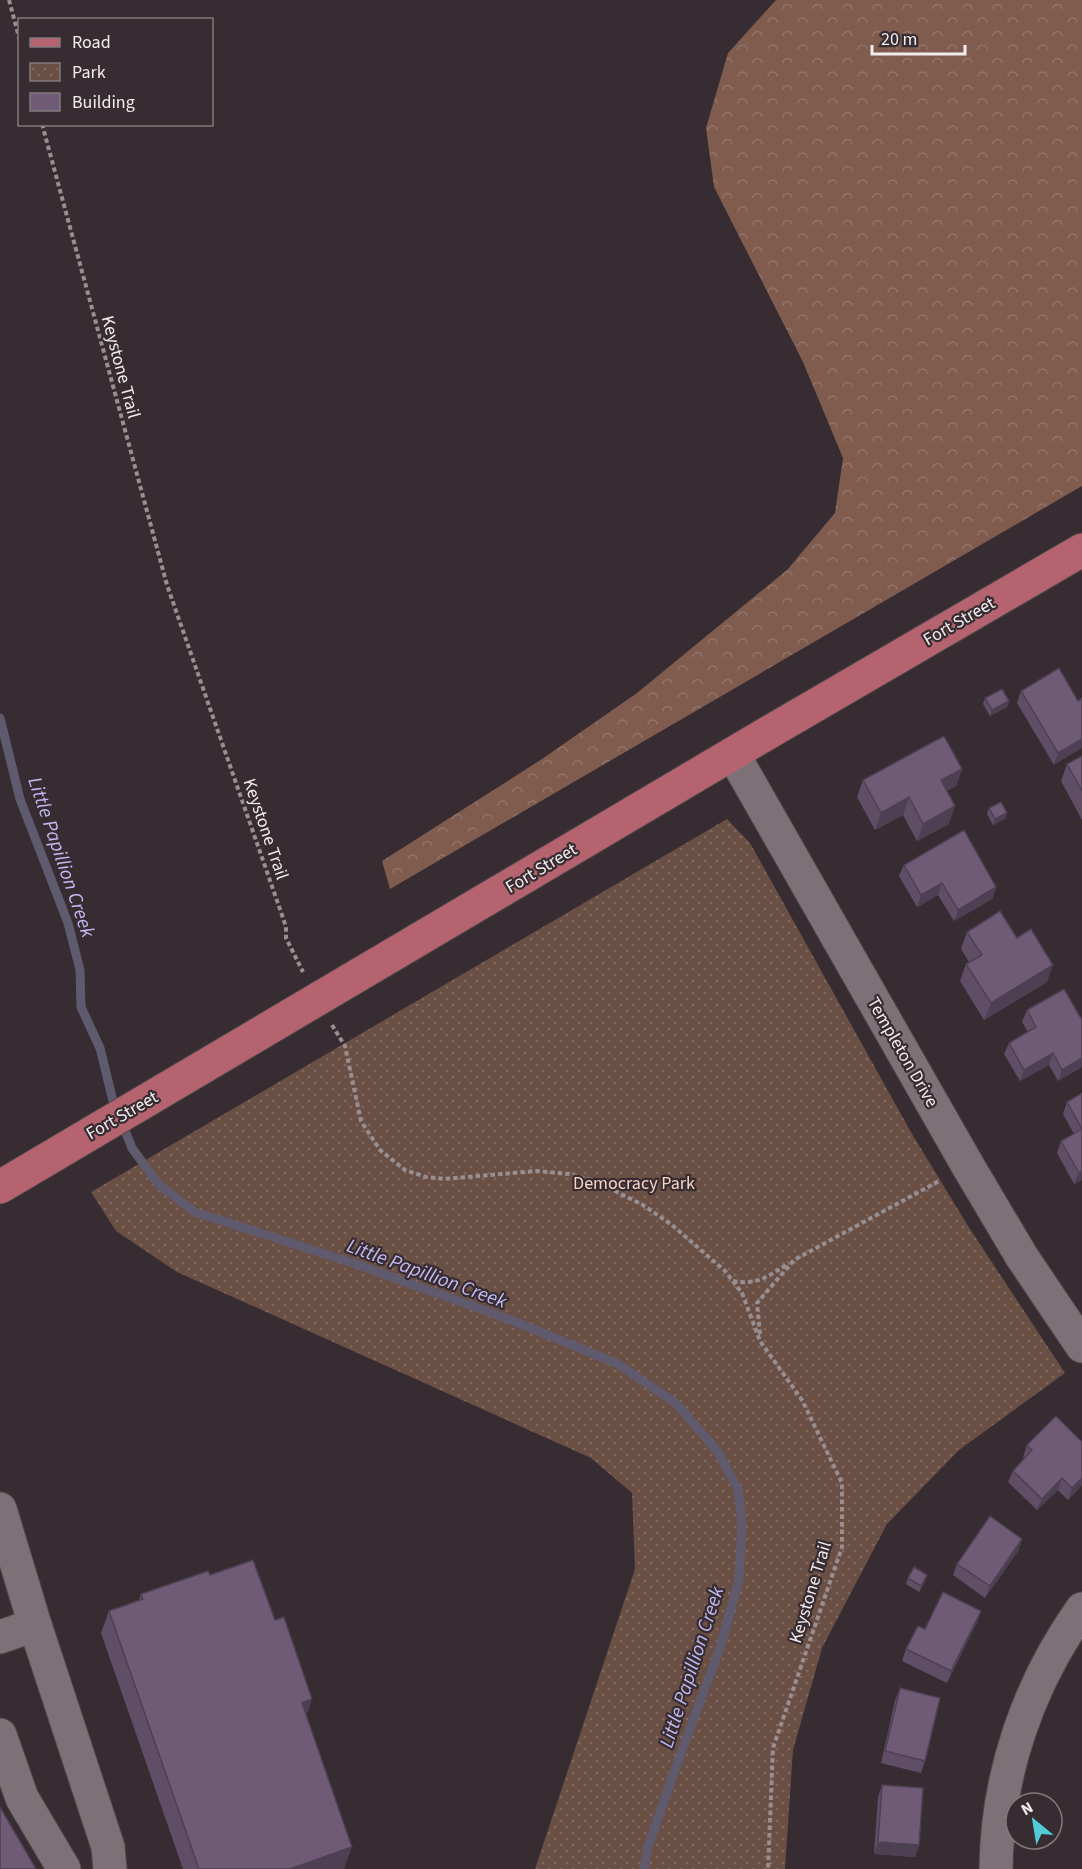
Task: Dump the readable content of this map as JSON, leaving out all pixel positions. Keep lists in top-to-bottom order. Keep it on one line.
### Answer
{"streets":{"main road":["Fort Street"],"street":["Templeton Drive"],"path":["Keystone Trail"]},"crossings":[["Keystone Trail","Fort Street"],["Fort Street","Templeton Drive"]],"water":["Little Papillion Creek"],"parks":["Democracy Park"],"legend":["Road","Park","Building"],"scale_bar":"20 m","north":"top left"}
